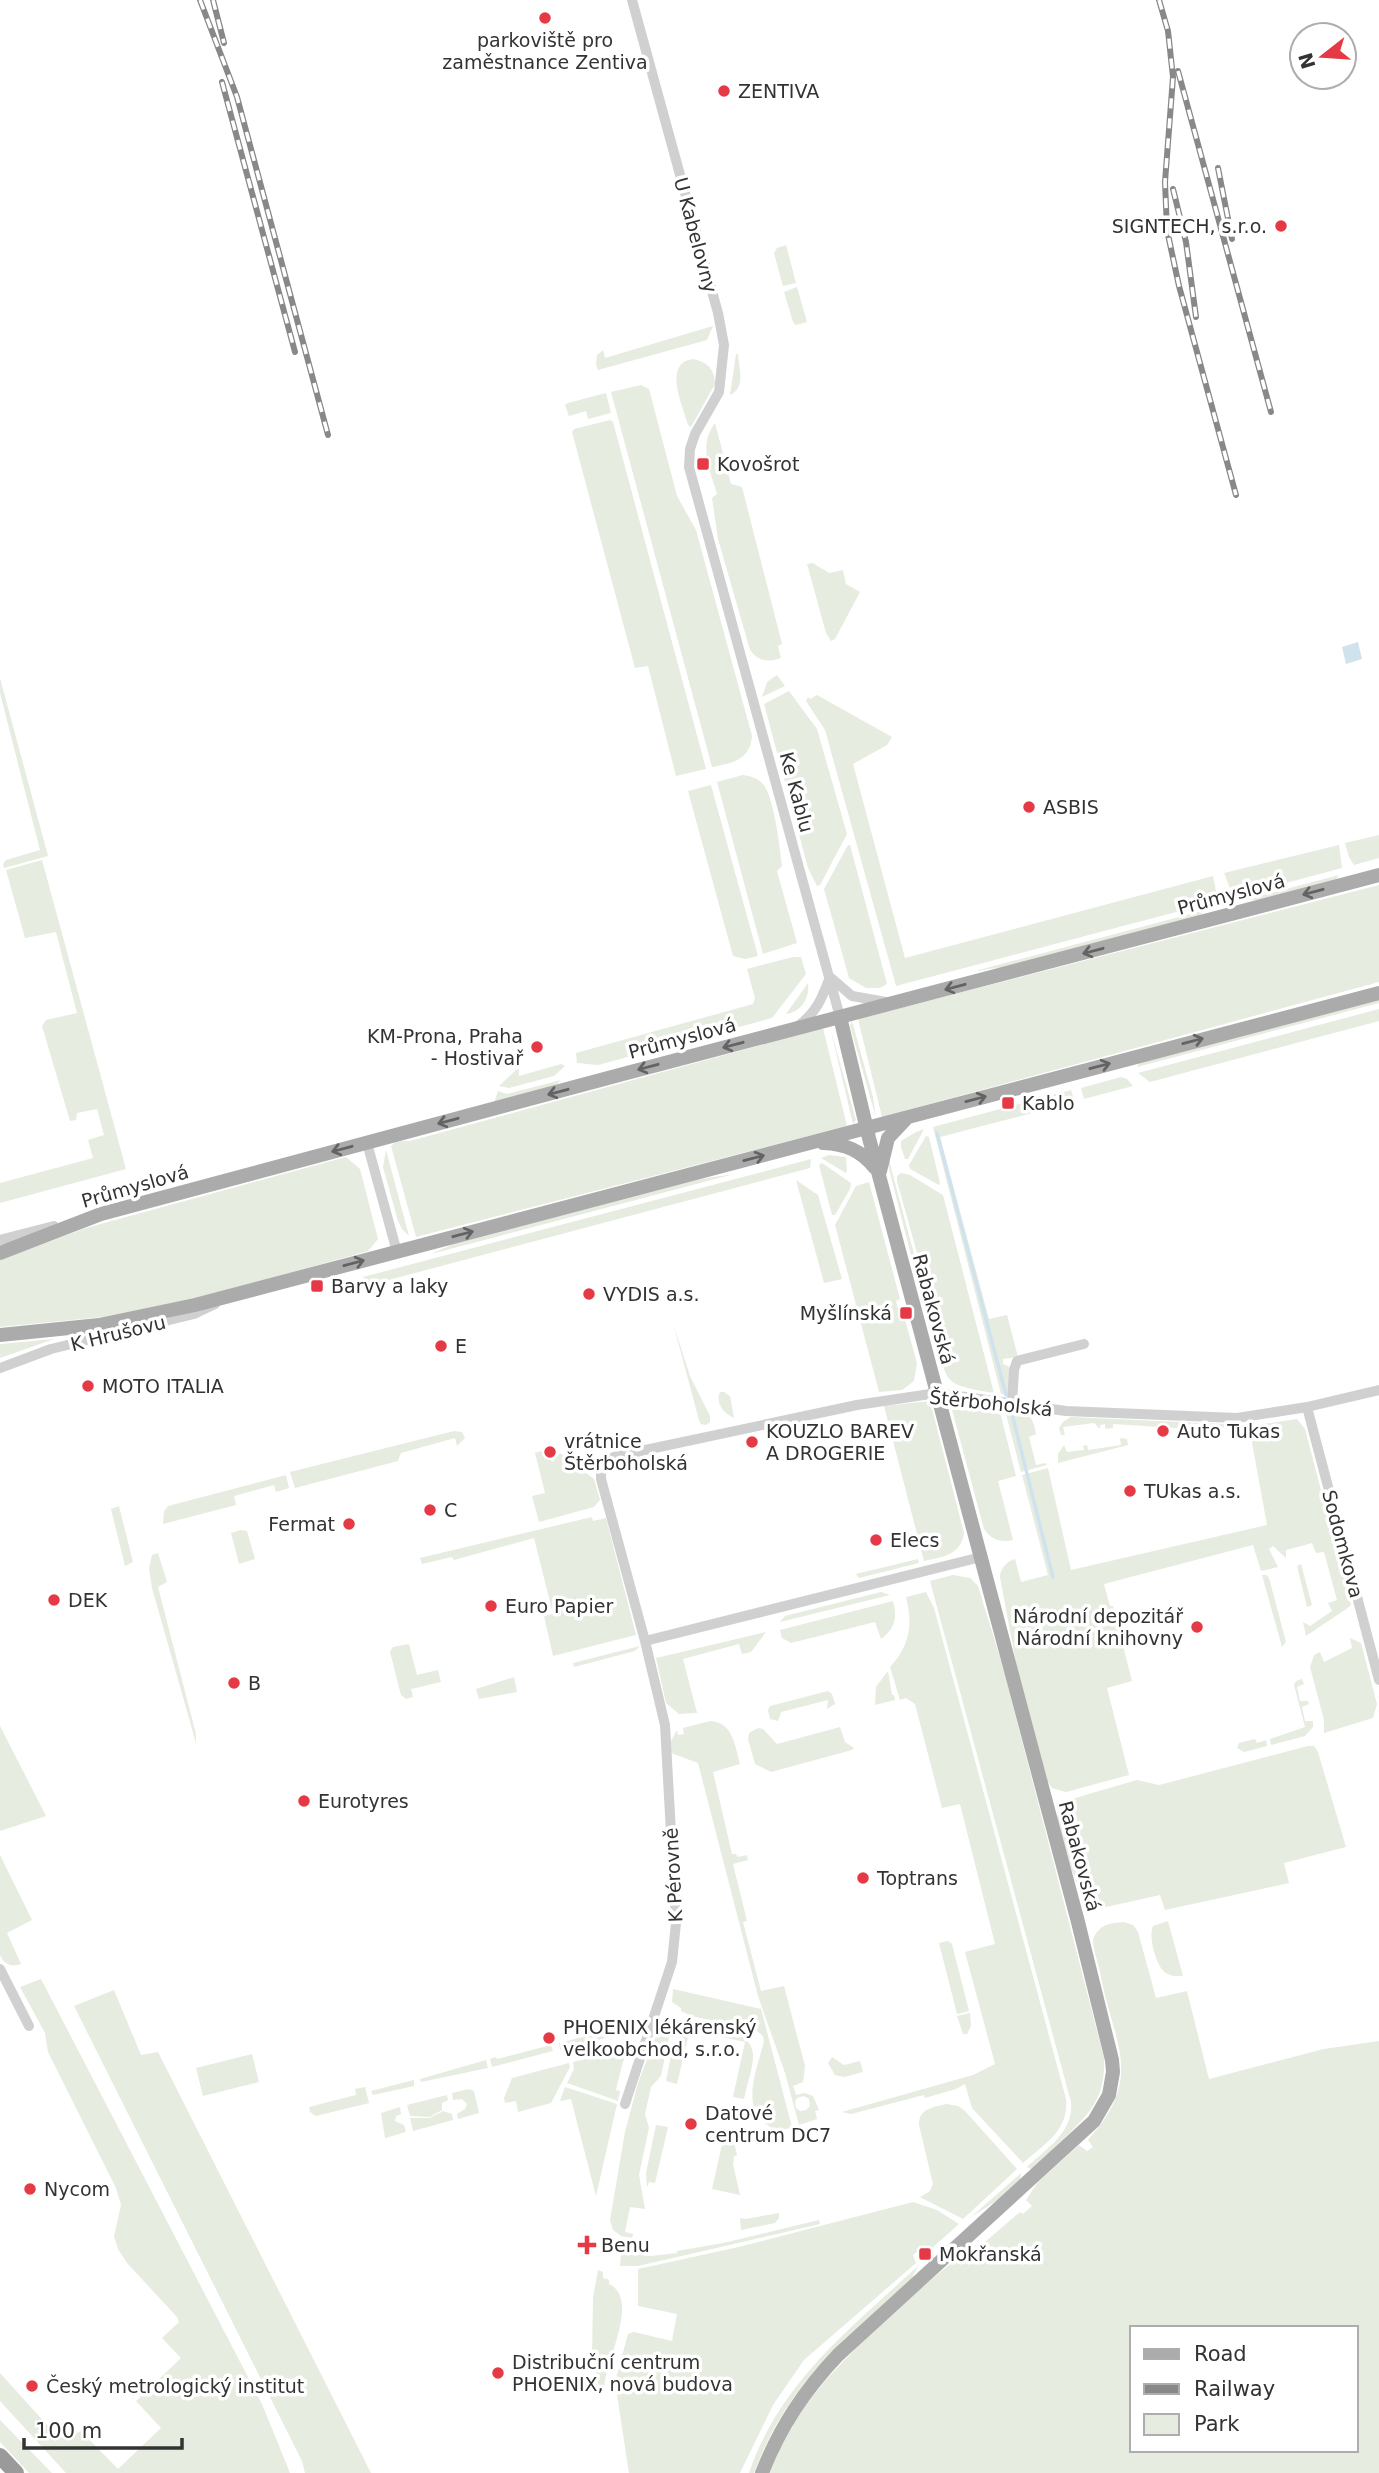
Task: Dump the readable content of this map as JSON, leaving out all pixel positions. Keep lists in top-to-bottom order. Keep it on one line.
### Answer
{"streets":{"main road":["Ke Kablu","Průmyslová","Rabakovská"],"street":["U Kabelovny","K Hrušovu","Štěrboholská","Sodomkova","K Pérovně"]},"crossings":[["U Kabelovny","Ke Kablu"],["Ke Kablu","Průmyslová"],["Ke Kablu","Rabakovská"],["Rabakovská","Štěrboholská"],["Štěrboholská","Sodomkova"],["Štěrboholská","K Pérovně"]],"places":{"other":["parkoviště pro zaměstnance Zentiva","ZENTIVA","SIGNTECH, s.r.o.","ASBIS","KM-Prona, Praha - Hostivař","VYDIS a.s.","E","MOTO ITALIA","Auto Tukas","KOUZLO BAREV A DROGERIE","vrátnice Štěrboholská","TUkas a.s.","C","Fermat","Elecs","DEK","Euro Papier","Národní depozitář Národní knihovny","B","Eurotyres","Toptrans","PHOENIX lékárenský velkoobchod, s.r.o.","Datové centrum DC7","Nycom","Distribuční centrum PHOENIX, nová budova","Český metrologický institut"],"transit":["Kovošrot","Kablo","Barvy a laky","Myšlínská","Mokřanská"],"health":["Benu"]},"legend":["Road","Railway","Park"],"scale_bar":"100 m","north":"left"}
